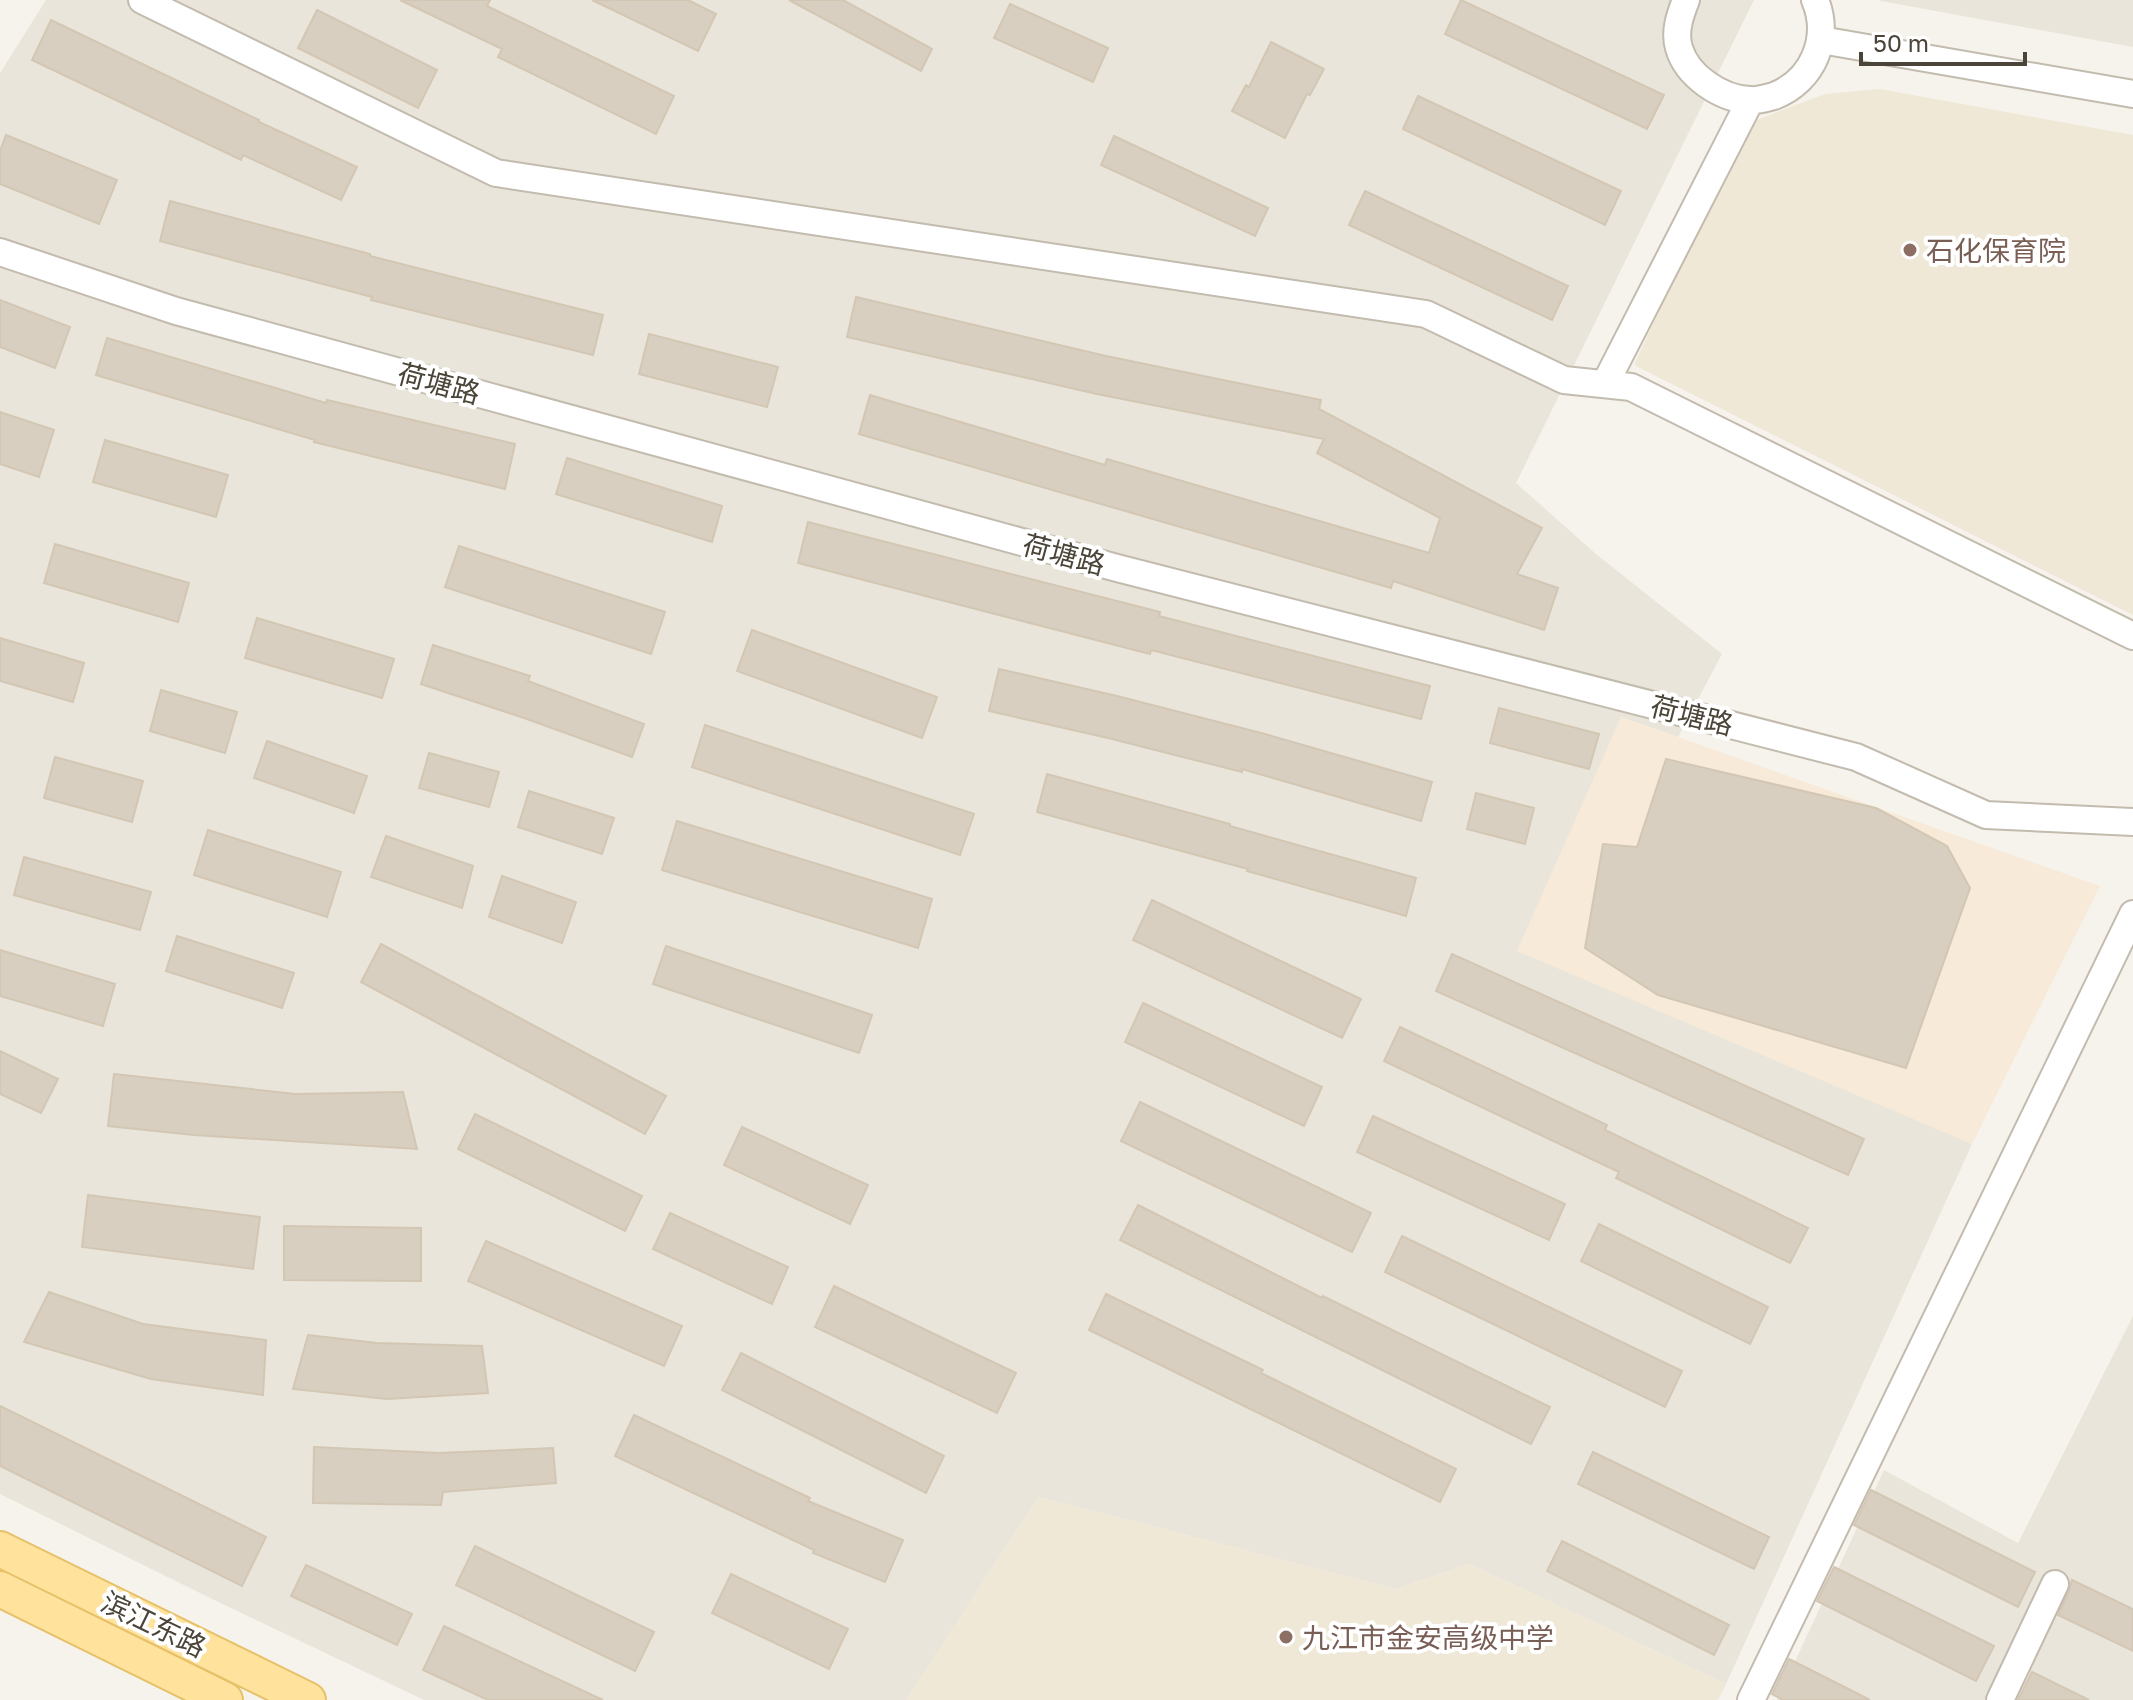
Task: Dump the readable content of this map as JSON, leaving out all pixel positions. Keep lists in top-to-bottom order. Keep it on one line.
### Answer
{"streets":{"main road":["滨江东路"],"street":["荷塘路"]},"places":["石化保育院","九江市金安高级中学"],"scale_bar":"50 m"}
